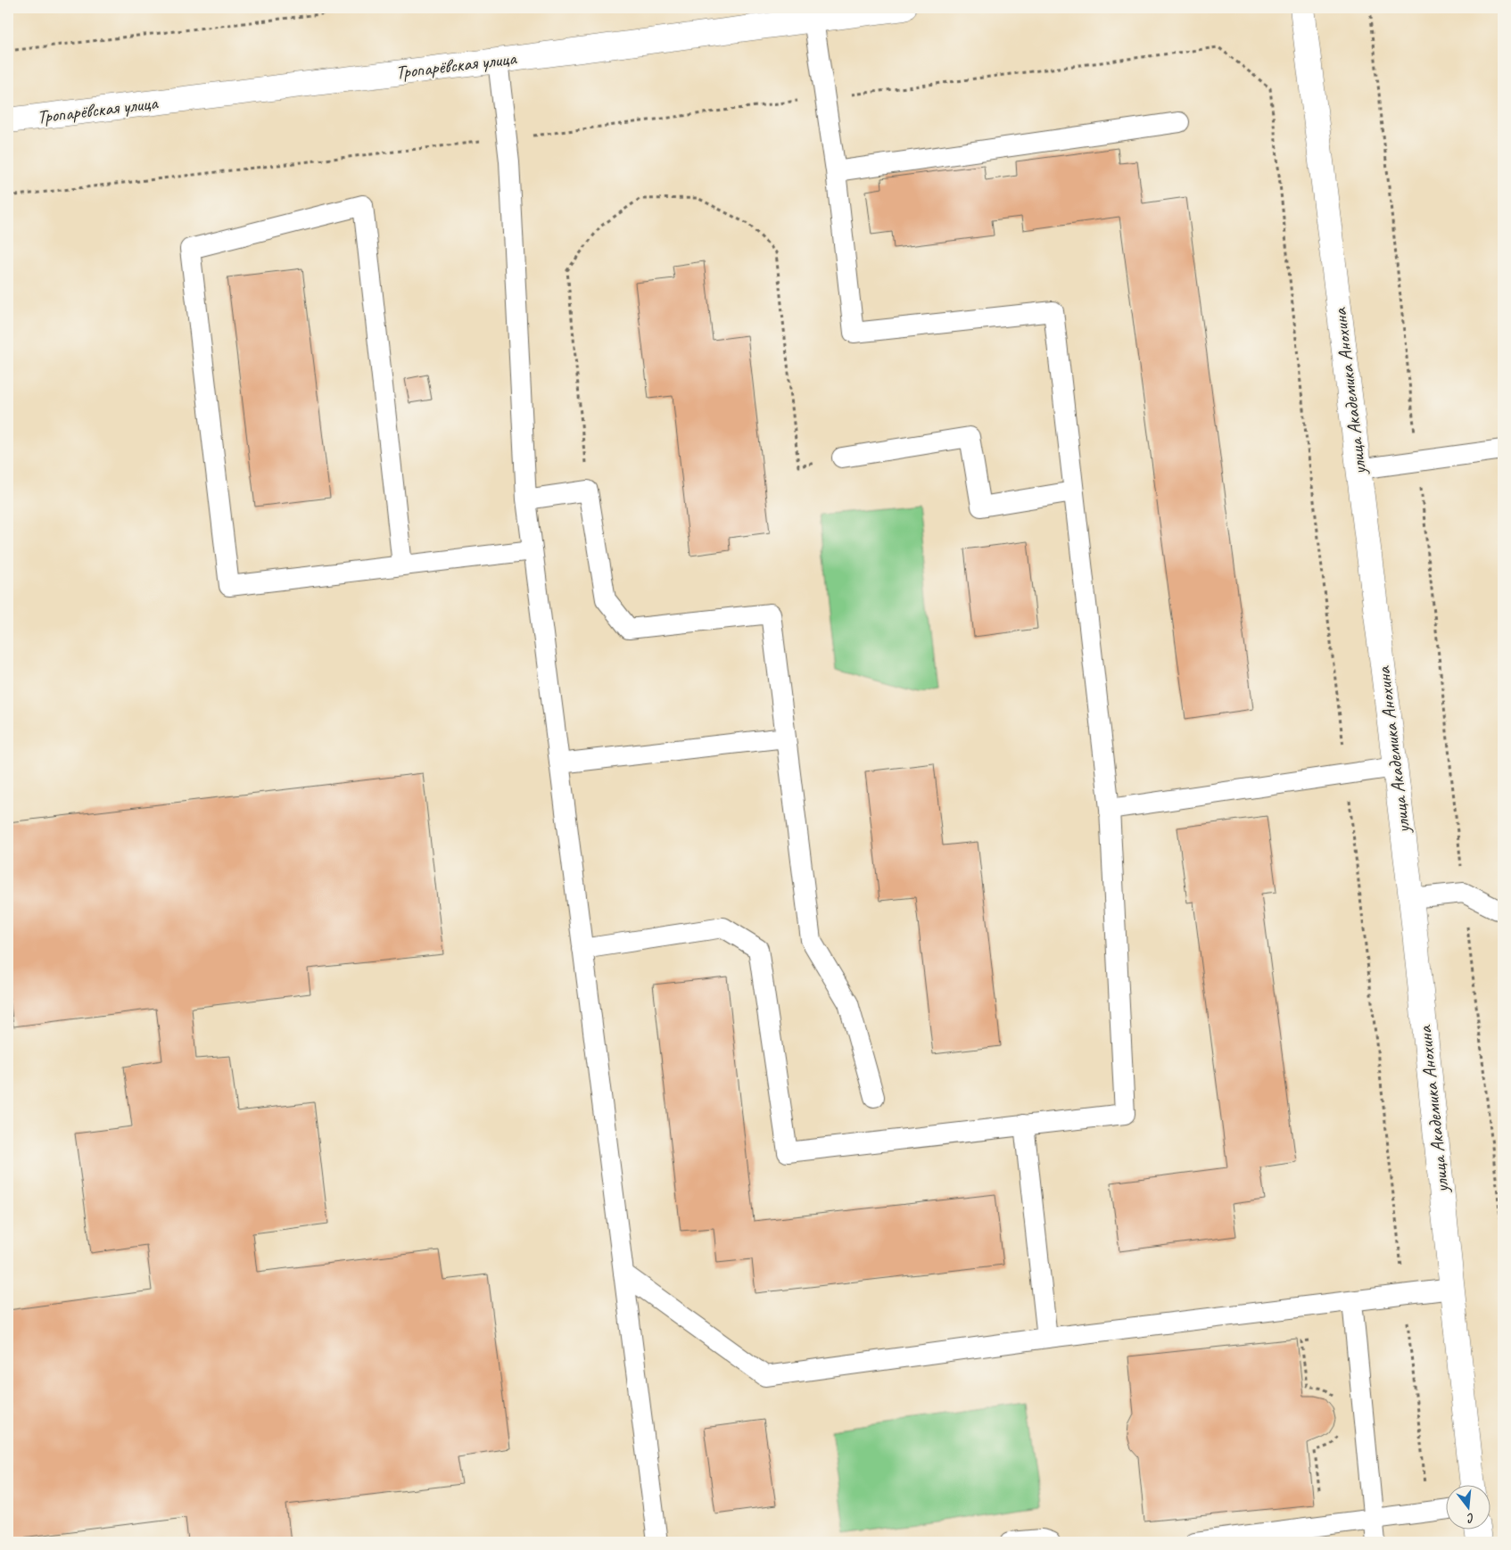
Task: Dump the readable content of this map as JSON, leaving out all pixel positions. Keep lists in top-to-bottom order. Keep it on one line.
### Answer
{"streets":{"street":["Тропарёвская улица","улица Академика Анохина"]},"north":"bottom"}
